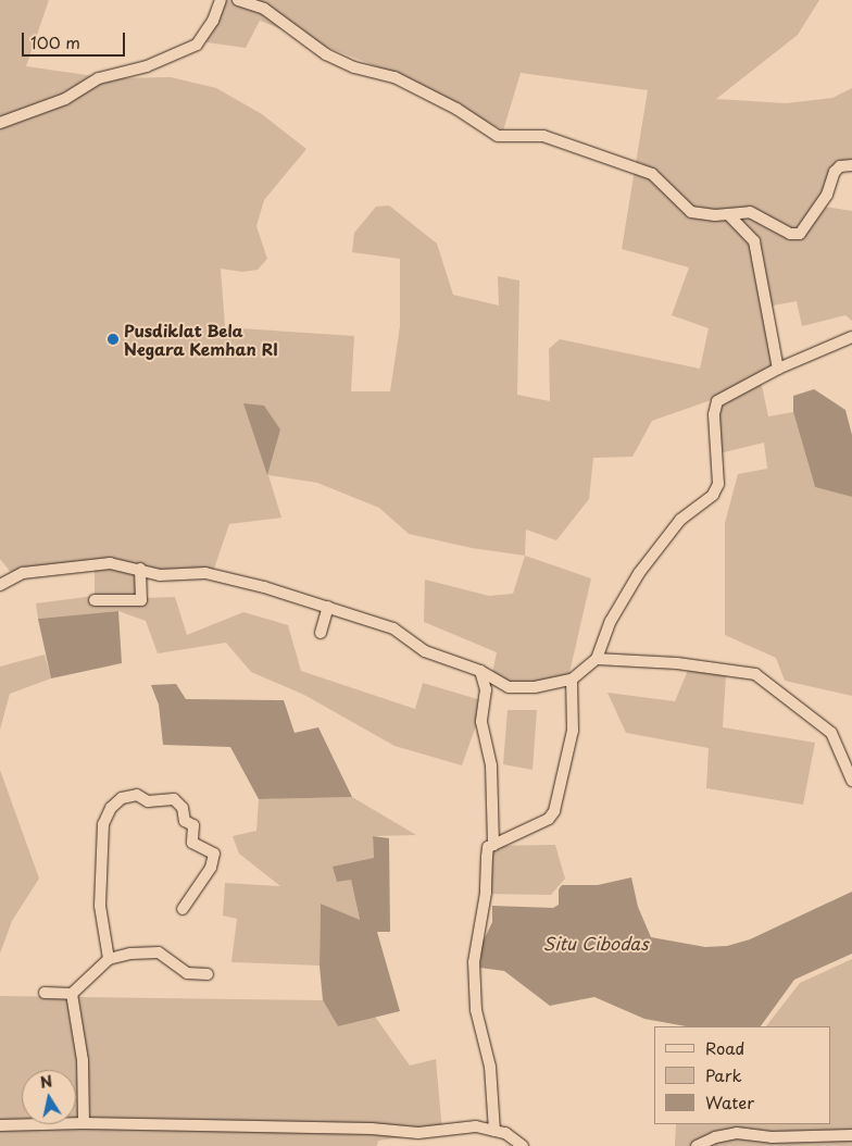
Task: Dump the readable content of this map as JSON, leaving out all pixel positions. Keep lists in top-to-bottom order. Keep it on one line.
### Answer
{"water":["Situ Cibodas"],"places":["Pusdiklat Bela Negara Kemhan RI"],"legend":["Road","Park","Water"],"scale_bar":"100 m","north":"top"}
